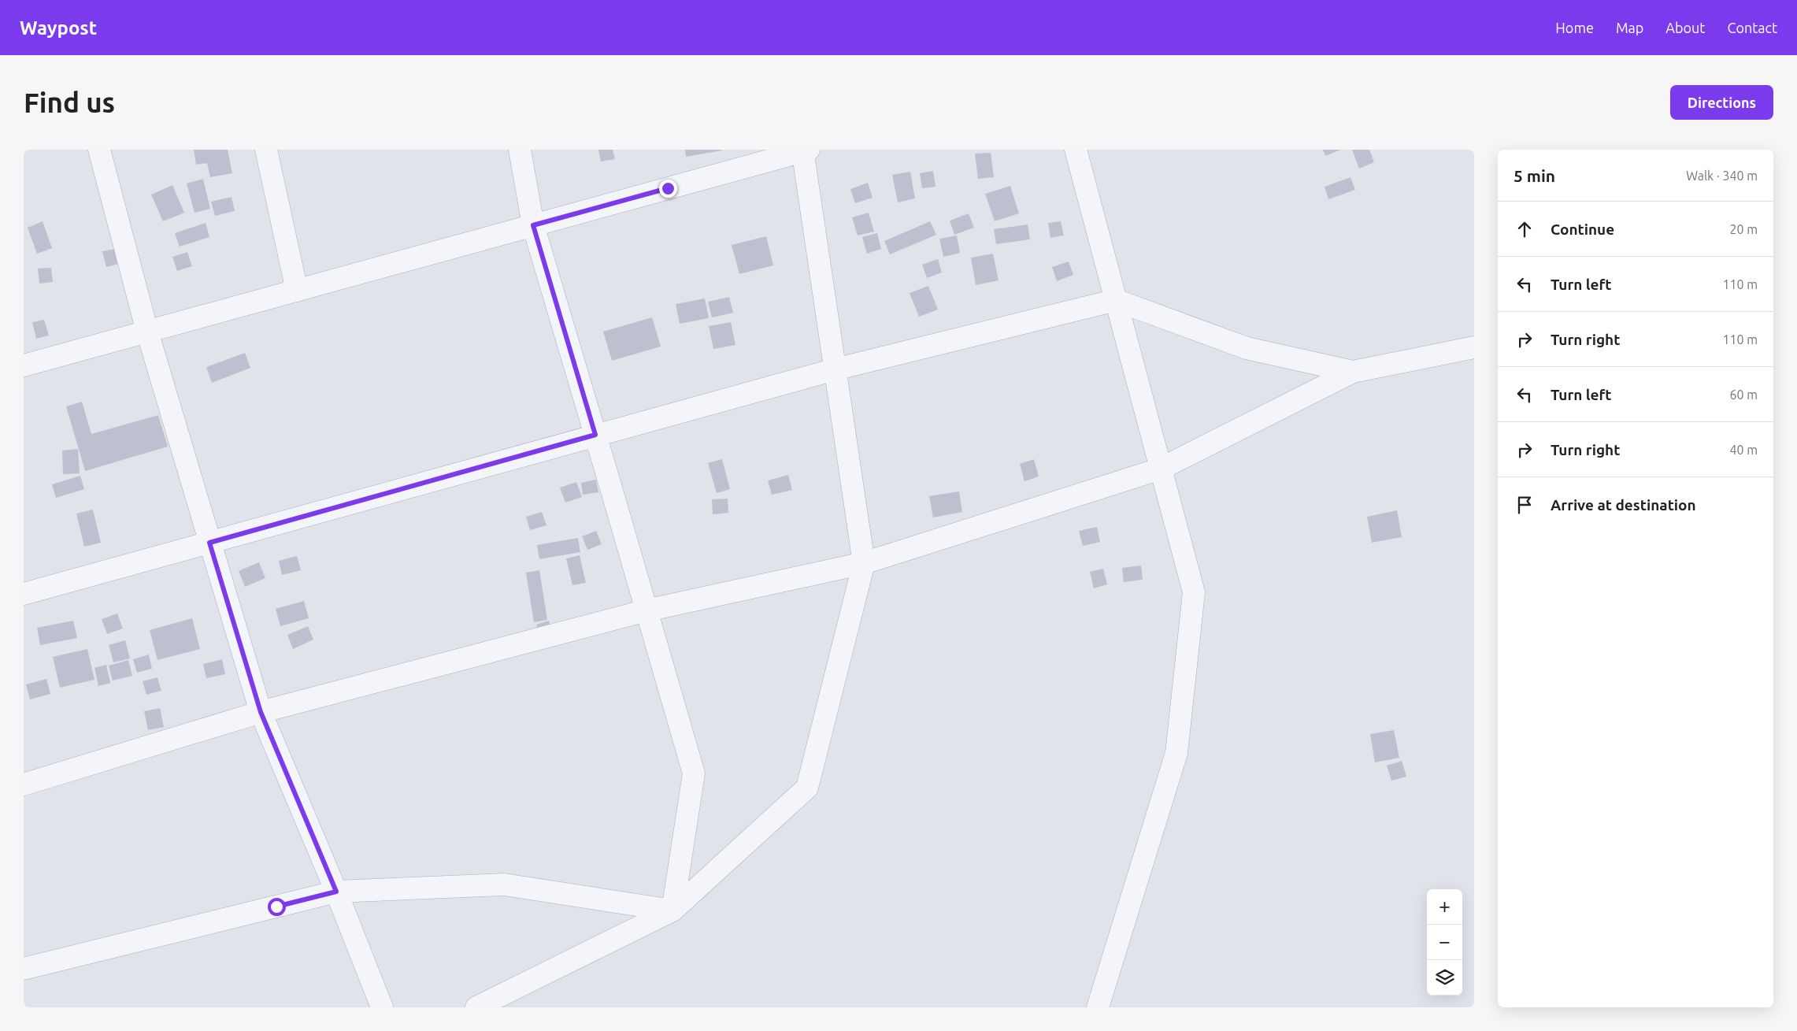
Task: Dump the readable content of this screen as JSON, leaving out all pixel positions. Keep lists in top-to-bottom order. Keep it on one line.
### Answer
{"page":{"header":"Waypost","nav":["Home","Map","About","Contact"],"buttons":"Directions","title":"Find us","heading":["5 min","Walk · 340 m"],"list":[["Continue","20 m"],["Turn left","110 m"],["Turn right","110 m"],["Turn left","60 m"],["Turn right","40 m"],"Arrive at destination"],"map_buttons":["+","−"]}}
